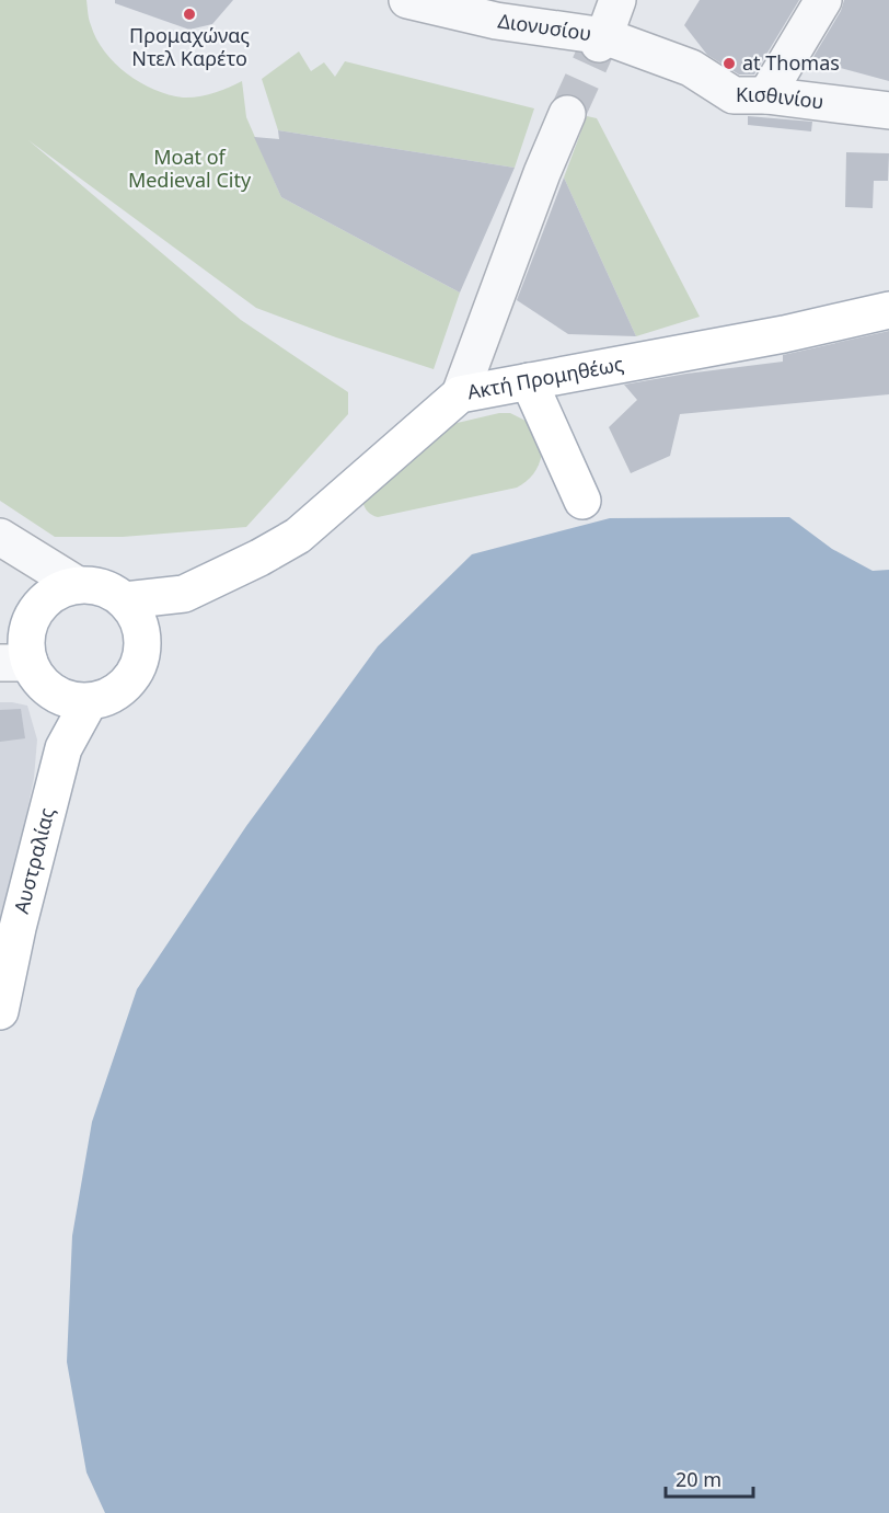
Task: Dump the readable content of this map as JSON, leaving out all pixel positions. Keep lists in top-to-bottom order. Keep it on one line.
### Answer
{"streets":{"main road":["Ακτή Προμηθέως","Αυστραλίας"],"street":["Διονυσίου","Κισθινίου"]},"crossings":[["Διονυσίου","Κισθινίου"]],"parks":["Moat of Medieval City"],"places":["Προμαχώνας Ντελ Καρέτο","at Thomas"],"scale_bar":"20 m"}
